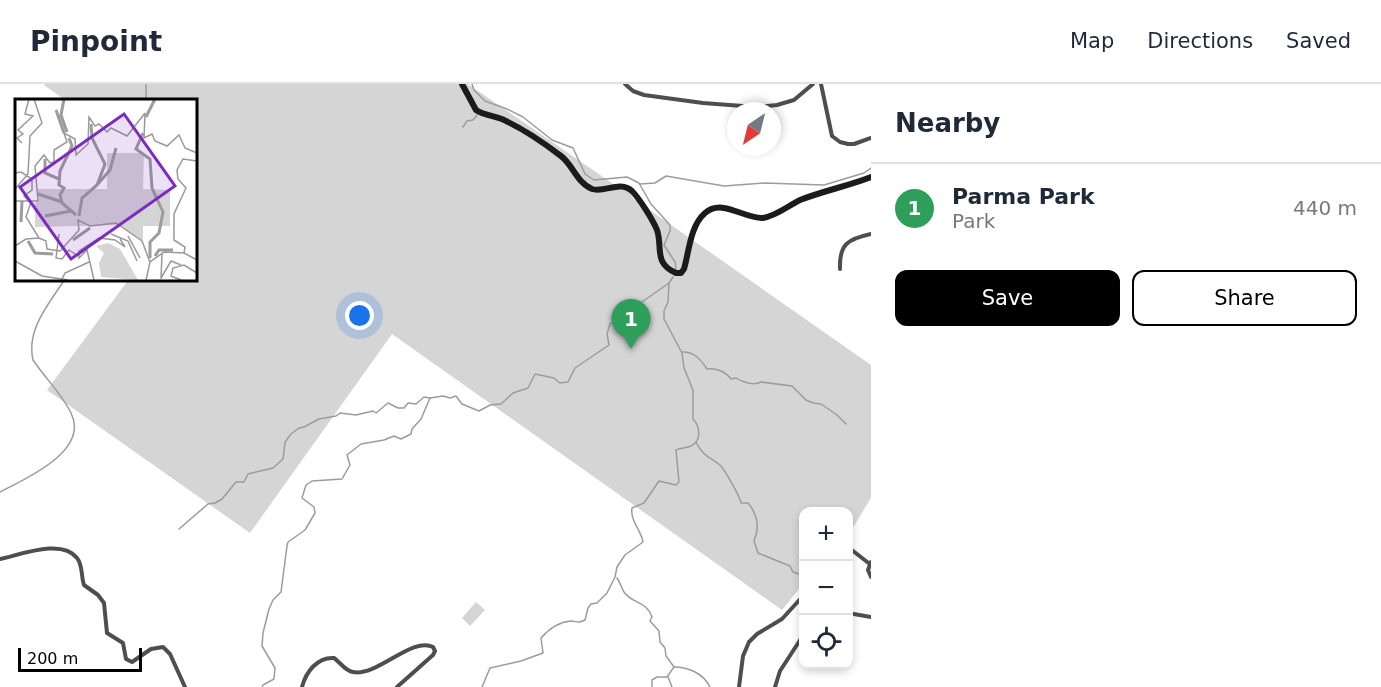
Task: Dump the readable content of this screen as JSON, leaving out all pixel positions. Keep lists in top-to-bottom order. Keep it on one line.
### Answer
{"scale_bar":"200 m","north":"bottom left","page":{"header":"Pinpoint","nav":["Map","Directions","Saved"],"heading":"Nearby","list":[{"mark":"1","name":"Parma Park","note":"Park","value":"440 m"}],"buttons":["Save","Share"],"pins":"1","map_buttons":["+","−"],"scale":"200 m"}}
